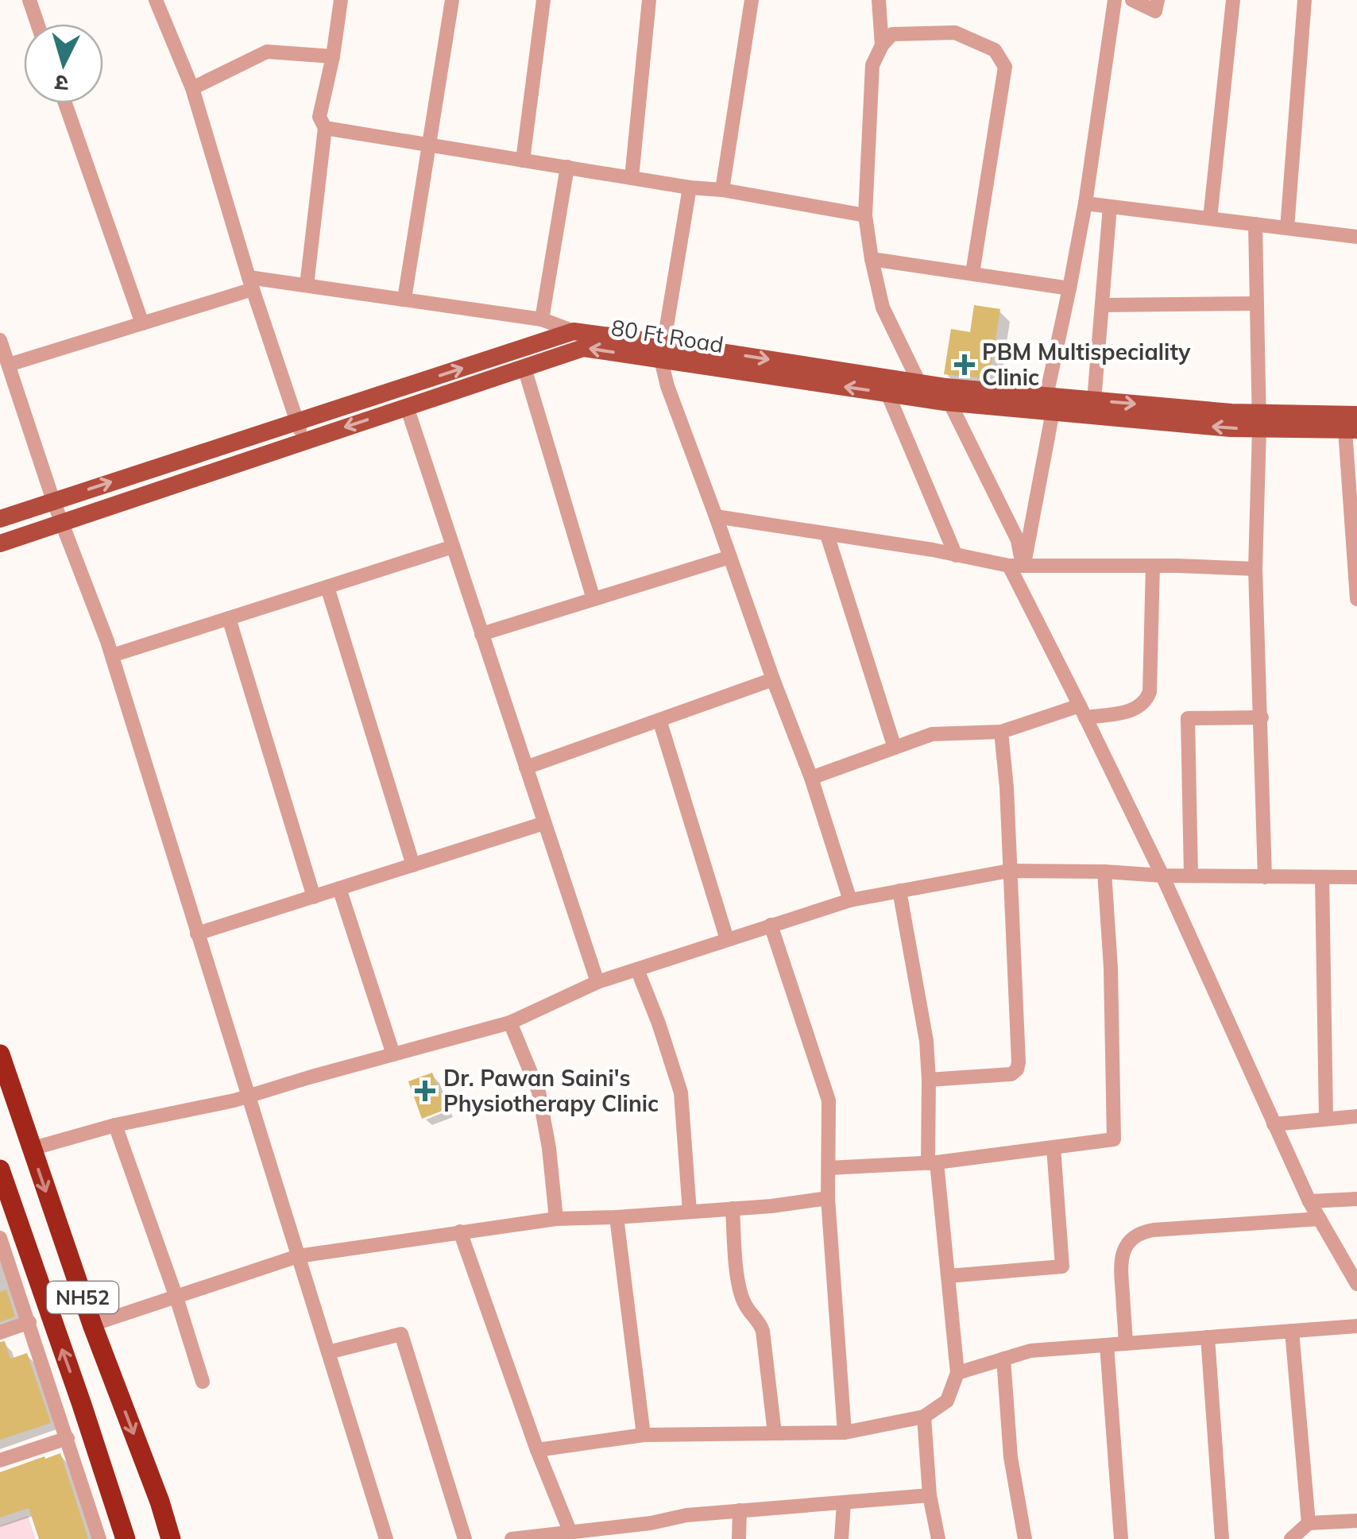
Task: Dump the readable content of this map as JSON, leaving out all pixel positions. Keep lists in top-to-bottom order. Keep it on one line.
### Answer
{"streets":{"highway":["NH52"],"main road":["80 Ft Road"]},"places":{"health":["PBM Multispeciality Clinic","Dr. Pawan Saini's Physiotherapy Clinic"]},"north":"bottom"}
